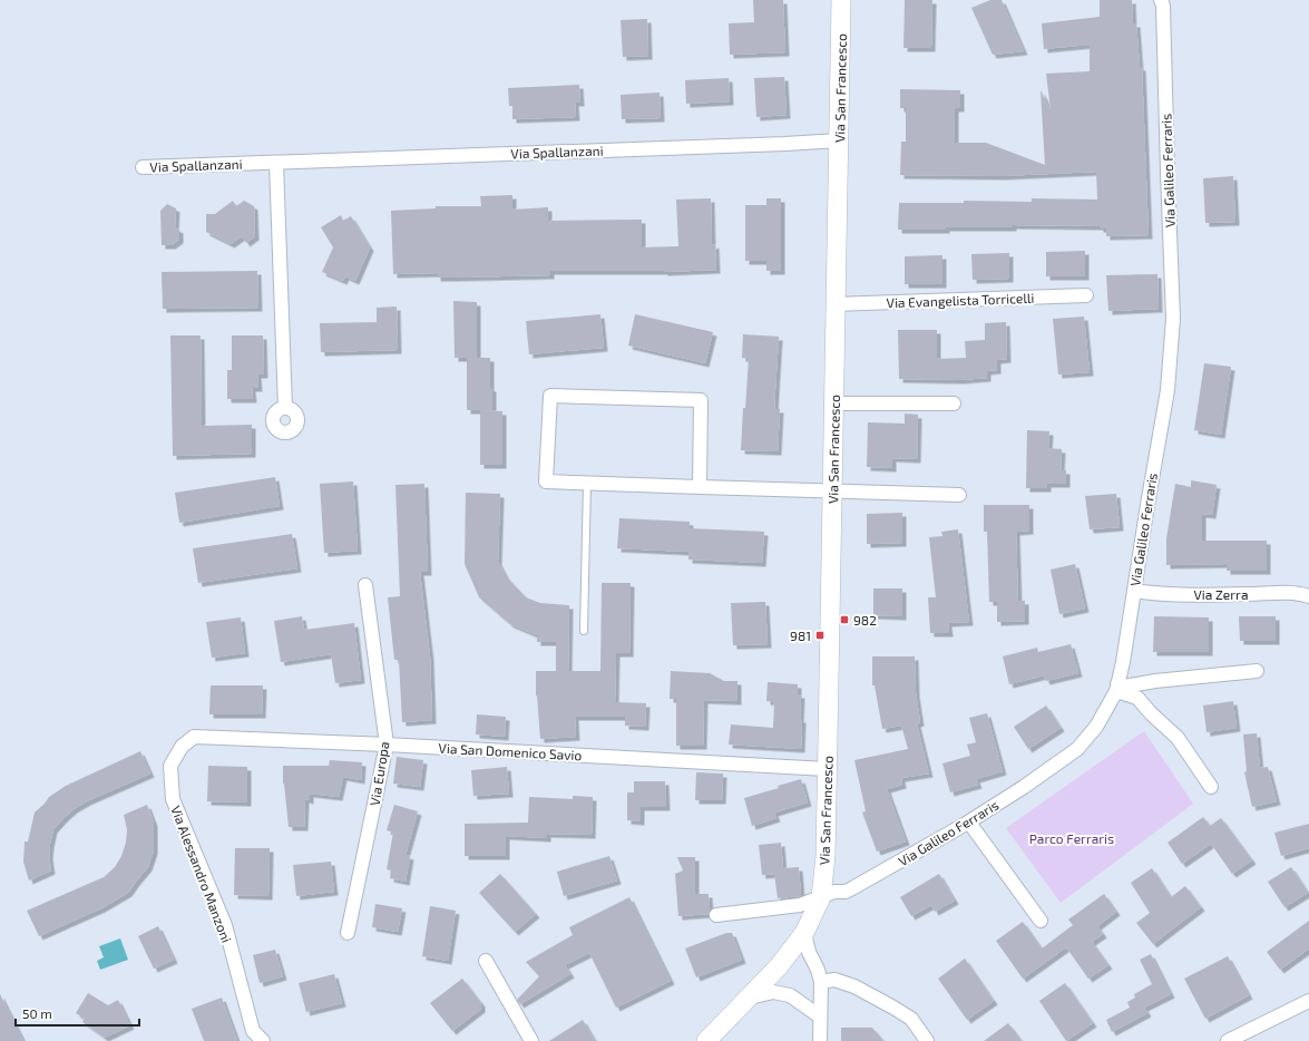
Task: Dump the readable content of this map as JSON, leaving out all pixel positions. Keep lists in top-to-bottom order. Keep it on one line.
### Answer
{"streets":{"street":["Via San Francesco","Via Spallanzani","Via Galileo Ferraris","Via Evangelista Torricelli","Via Zerra","Via San Domenico Savio","Via Europa","Via Alessandro Manzoni"]},"crossings":[["Via San Francesco","Via Spallanzani"],["Via San Francesco","Via Galileo Ferraris"],["Via San Francesco","Via Evangelista Torricelli"],["Via San Francesco","Via San Domenico Savio"],["Via Galileo Ferraris","Via Zerra"],["Via San Domenico Savio","Via Europa"],["Via San Domenico Savio","Via Alessandro Manzoni"]],"parks":["Parco Ferraris"],"places":{"transit":["982","981"]},"scale_bar":"50 m"}
